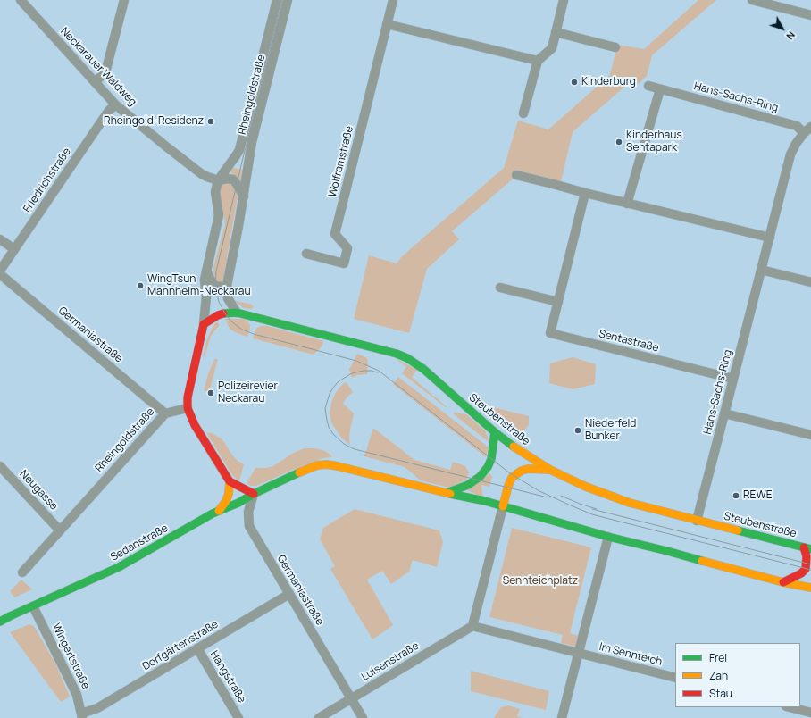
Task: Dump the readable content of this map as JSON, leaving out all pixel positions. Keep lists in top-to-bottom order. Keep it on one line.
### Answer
{"streets":{"street":["Neckarauer Waldweg","Rheingoldstraße","Hans-Sachs-Ring","Wolframstraße","Friedrichstraße","Germaniastraße","Sentastraße","Steubenstraße","Neugasse","Sedanstraße","Dorfgärtenstraße","Im Sennteich","Wingertstraße","Luisenstraße","Hangstraße"]},"crossings":[["Neckarauer Waldweg","Rheingoldstraße"],["Neckarauer Waldweg","Friedrichstraße"],["Rheingoldstraße","Germaniastraße"],["Rheingoldstraße","Steubenstraße"],["Rheingoldstraße","Neugasse"],["Hans-Sachs-Ring","Sentastraße"],["Hans-Sachs-Ring","Steubenstraße"],["Germaniastraße","Sedanstraße"],["Germaniastraße","Dorfgärtenstraße"],["Germaniastraße","Luisenstraße"],["Sedanstraße","Wingertstraße"],["Dorfgärtenstraße","Wingertstraße"],["Dorfgärtenstraße","Hangstraße"]],"parks":["Sennteichplatz"],"places":["Kinderburg","Rheingold-Residenz","Kinderhaus Sentapark","WingTsun Mannheim-Neckarau","Polizeirevier Neckarau","Niederfeld Bunker","REWE"],"legend":["Frei","Zäh","Stau"],"north":"bottom right"}
